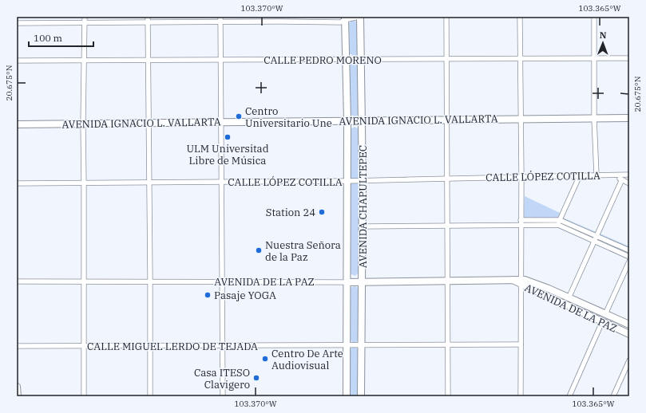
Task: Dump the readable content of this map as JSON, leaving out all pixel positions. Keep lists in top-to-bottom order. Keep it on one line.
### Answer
{"streets":{"street":["CALLE PEDRO MORENO","AVENIDA IGNACIO L. VALLARTA","CALLE LÓPEZ COTILLA","AVENIDA CHAPULTEPEC","AVENIDA DE LA PAZ","CALLE MIGUEL LERDO DE TEJADA"]},"crossings":[["CALLE PEDRO MORENO","AVENIDA CHAPULTEPEC"],["AVENIDA IGNACIO L. VALLARTA","AVENIDA CHAPULTEPEC"],["CALLE LÓPEZ COTILLA","AVENIDA CHAPULTEPEC"],["AVENIDA CHAPULTEPEC","AVENIDA DE LA PAZ"],["AVENIDA CHAPULTEPEC","CALLE MIGUEL LERDO DE TEJADA"]],"places":["Centro Universitario Une","ULM Universitad Libre de Música","Station 24","Nuestra Señora de la Paz","Pasaje YOGA","Centro De Arte Audiovisual","Casa ITESO Clavigero"],"scale_bar":"100 m","north":"top","coordinates":["103.370°W","103.365°W","20.675°N"]}
